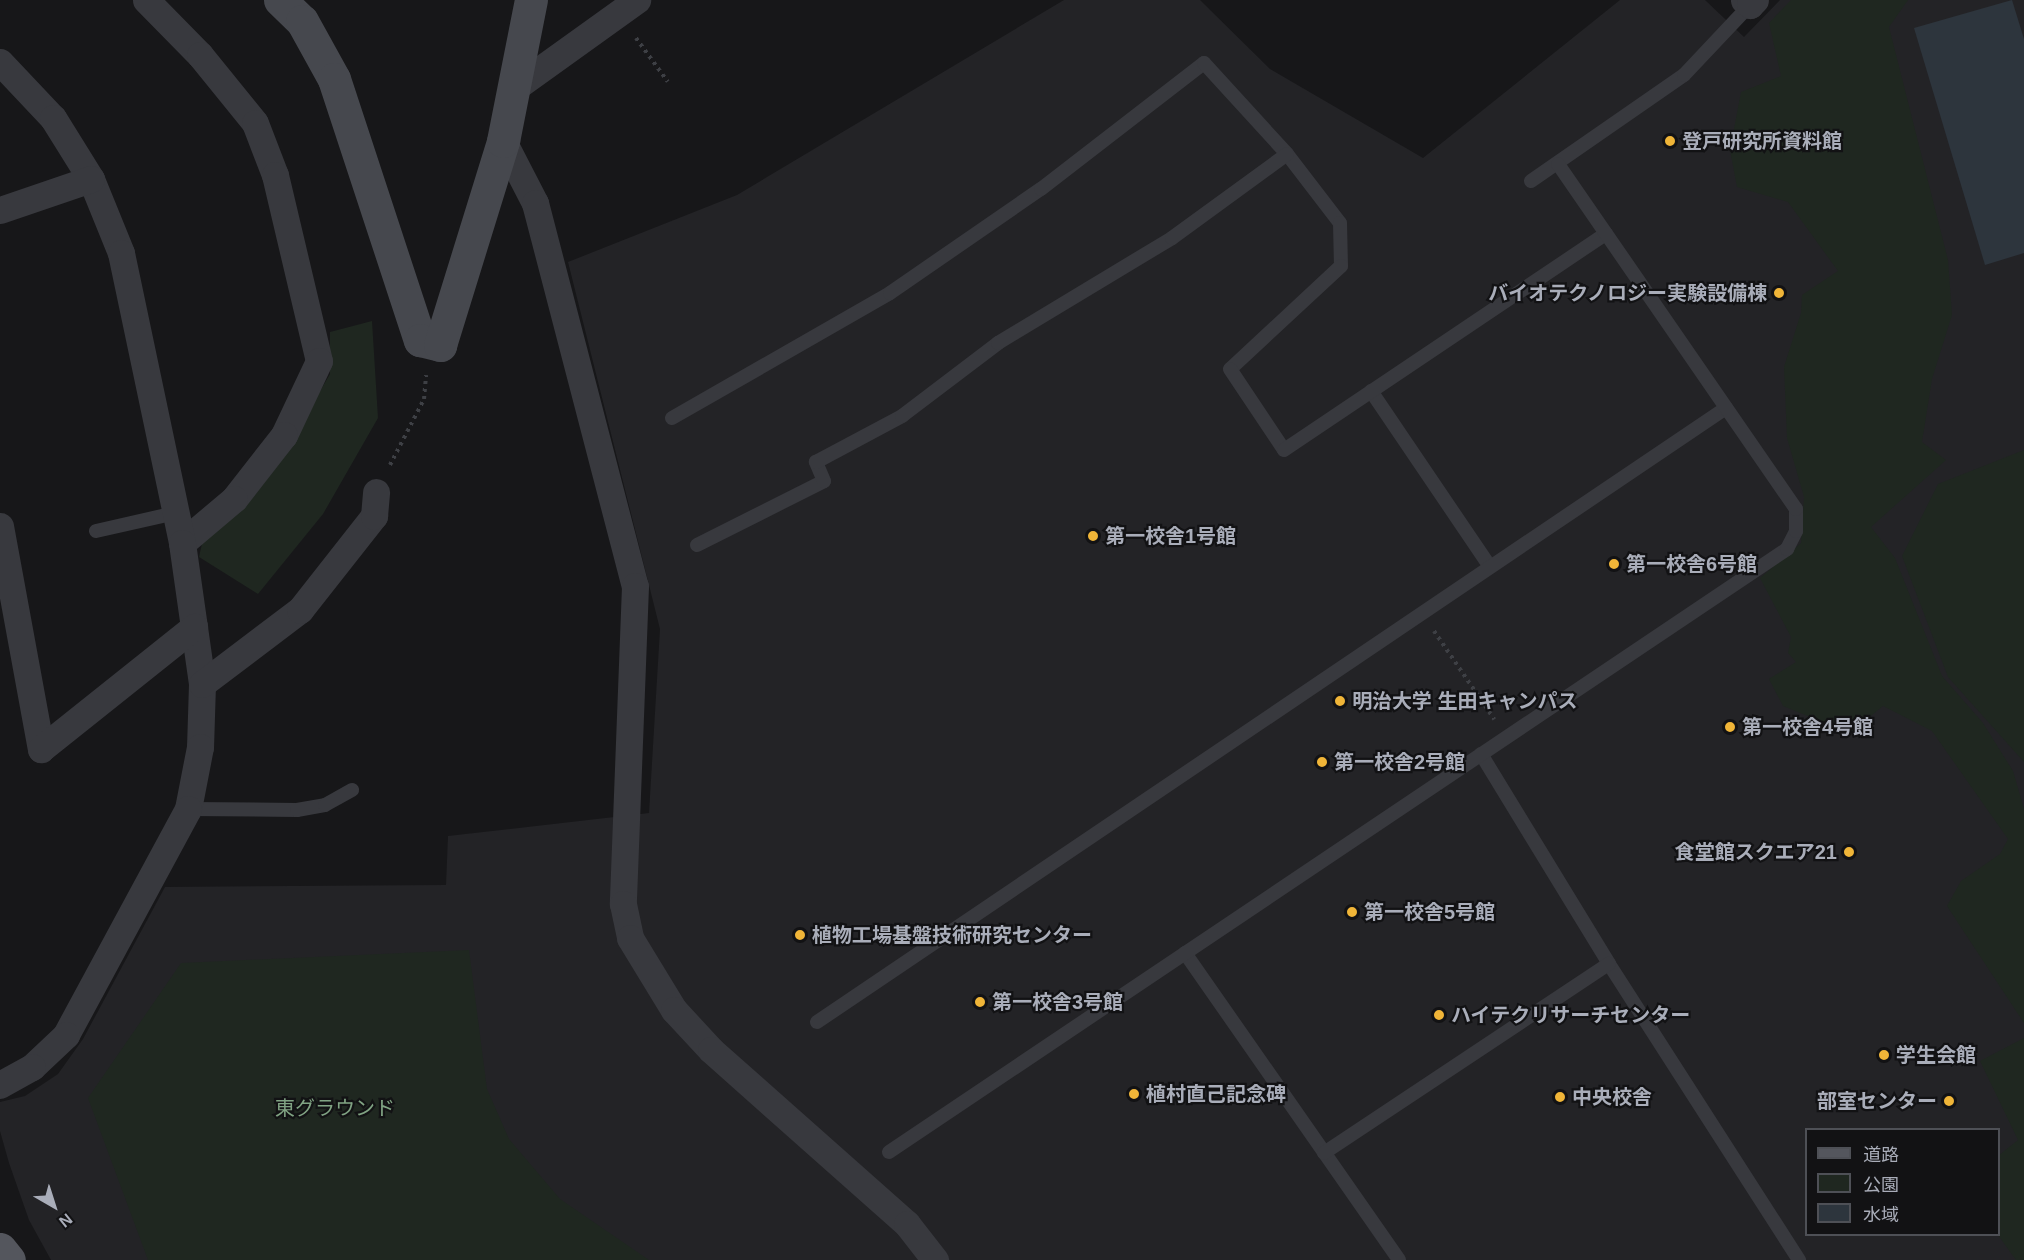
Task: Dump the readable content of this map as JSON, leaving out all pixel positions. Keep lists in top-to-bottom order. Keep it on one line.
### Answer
{"parks":["東グラウンド"],"places":["登戸研究所資料館","バイオテクノロジー実験設備棟","第一校舎1号館","第一校舎6号館","明治大学 生田キャンパス","第一校舎4号館","第一校舎2号館","食堂館スクエア21","第一校舎5号館","植物工場基盤技術研究センター","第一校舎3号館","ハイテクリサーチセンター","学生会館","植村直己記念碑","中央校舎","部室センター"],"legend":["道路","公園","水域"],"north":"bottom right"}
